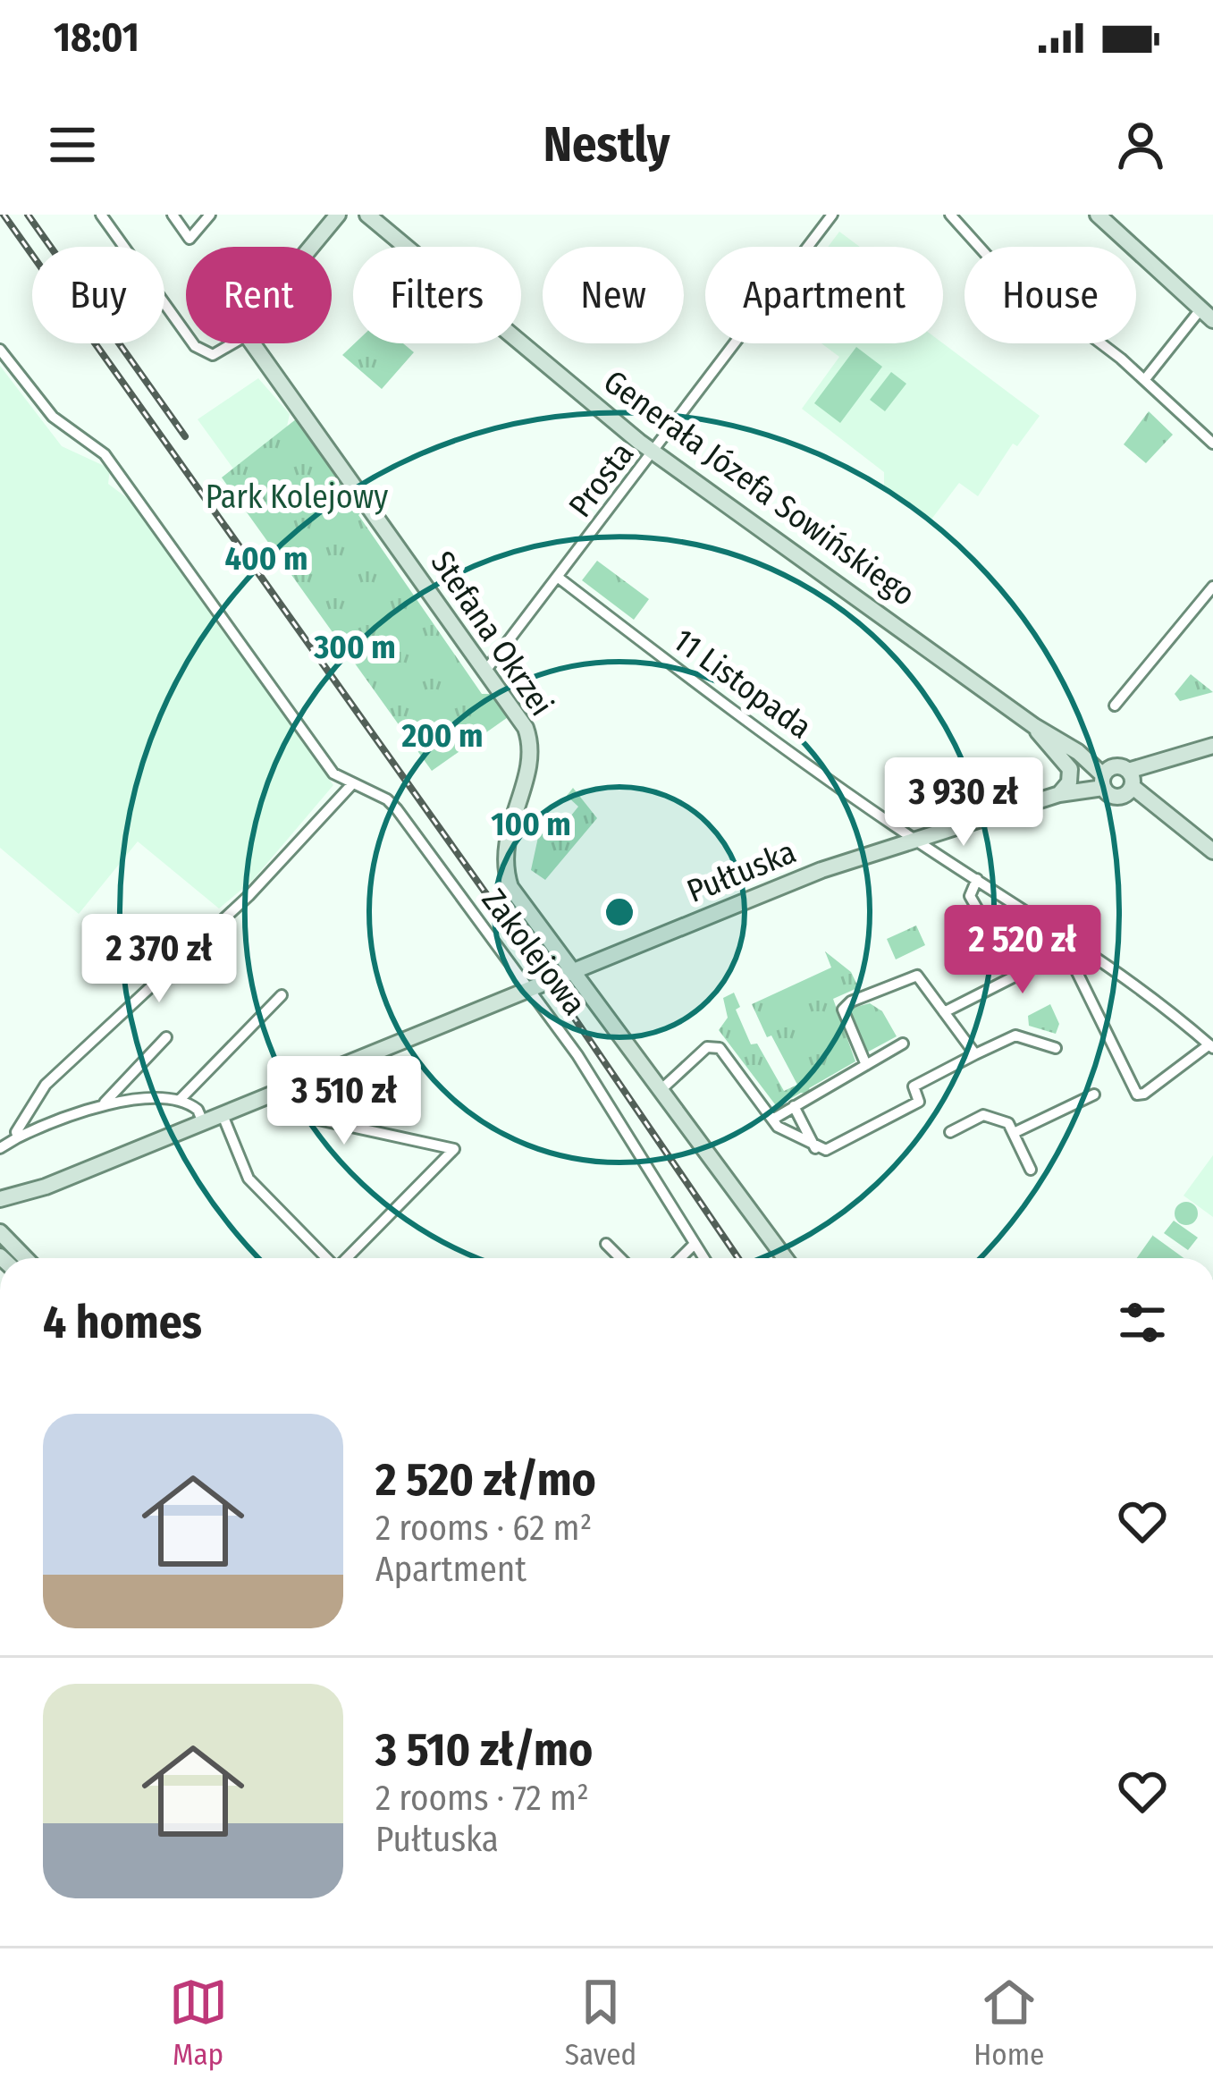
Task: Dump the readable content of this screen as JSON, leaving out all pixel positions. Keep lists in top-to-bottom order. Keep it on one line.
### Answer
{"streets":{"street":["Prosta","Generała Józefa Sowińskiego","Stefana Okrzei","11 Listopada","Pułtuska","Zakolejowa"]},"crossings":[["Prosta","Generała Józefa Sowińskiego"],["Prosta","Stefana Okrzei"],["Prosta","11 Listopada"],["Generała Józefa Sowińskiego","Pułtuska"],["Stefana Okrzei","Pułtuska"],["11 Listopada","Pułtuska"],["Pułtuska","Zakolejowa"]],"parks":["Park Kolejowy"],"page":{"status":"18:01","header":"Nestly","chip":["Buy","Rent","Filters","New","Apartment","House"],"price":["3 930 zł","2 520 zł","2 370 zł","3 510 zł"],"heading":"4 homes","list":[{"name":"2 520 zł/mo","note":"2 rooms · 62 m² · Apartment"},{"name":"3 510 zł/mo","note":"2 rooms · 72 m² · Pułtuska"}],"tabs":["Map","Saved","Home"]},"rings":["400 m","300 m","200 m","100 m"]}
